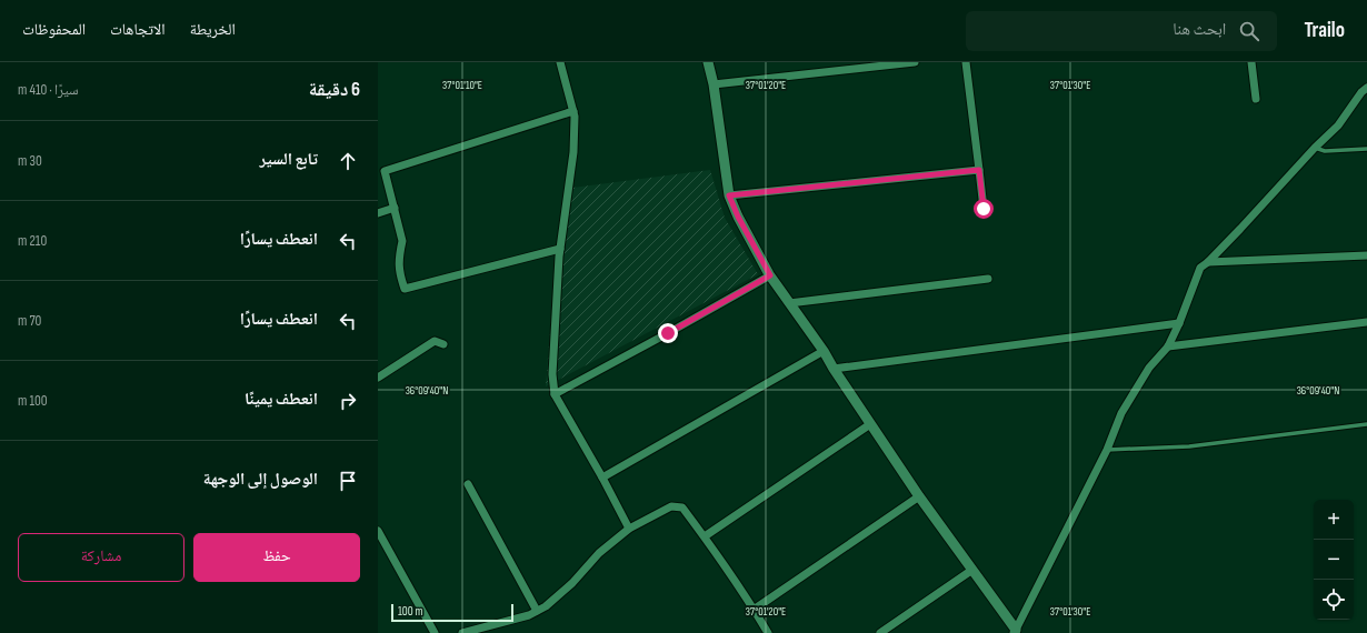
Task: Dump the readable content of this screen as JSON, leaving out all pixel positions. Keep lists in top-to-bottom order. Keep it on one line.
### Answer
{"scale_bar":"100 m","page":{"header":"Trailo","search":"ابحث هنا","nav":["الخريطة","الاتجاهات","المحفوظات"],"heading":["6 دقيقة","سيرًا · 410 m"],"list":[["تابع السير","30 m"],["انعطف يسارًا","210 m"],["انعطف يسارًا","70 m"],["انعطف يمينًا","100 m"],"الوصول إلى الوجهة"],"map_buttons":["+","−"],"buttons":["حفظ","مشاركة"],"scale":"100 m"},"coordinates":["37°01'10\"E","37°01'20\"E","37°01'30\"E","36°09'40\"N"]}
